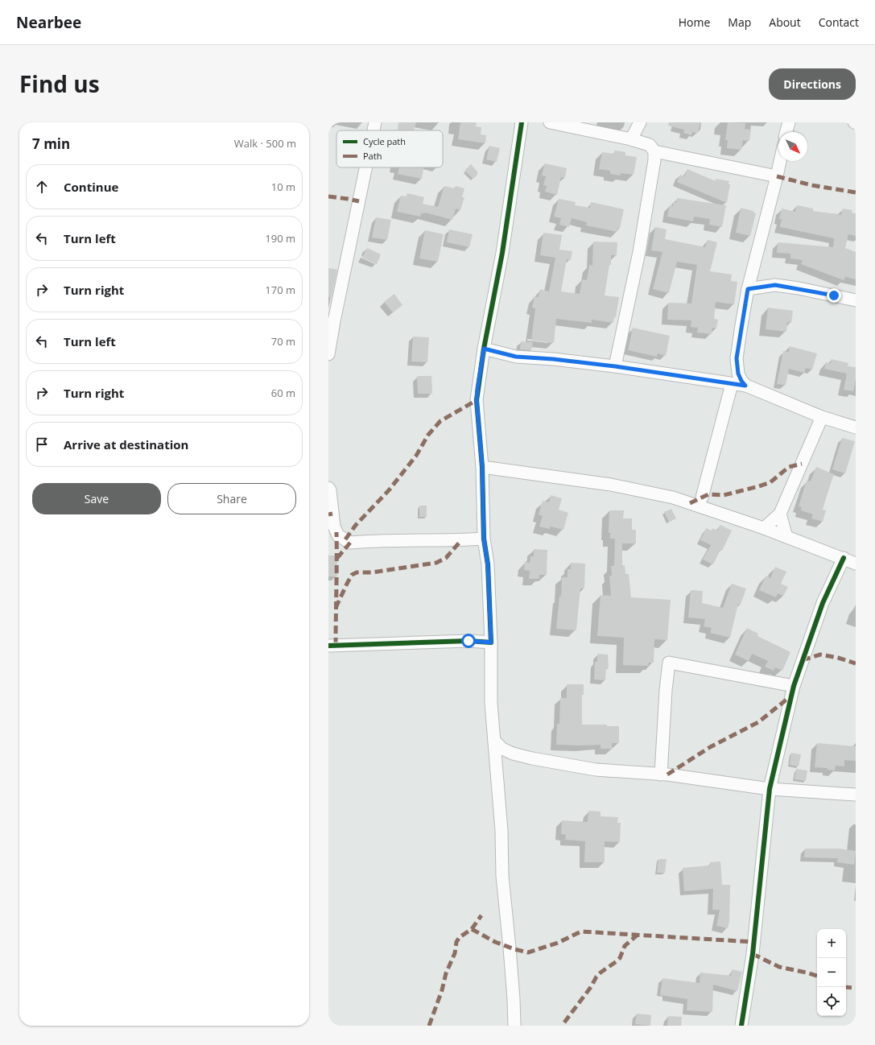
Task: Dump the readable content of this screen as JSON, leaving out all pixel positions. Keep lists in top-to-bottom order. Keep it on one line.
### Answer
{"legend":["Cycle path","Path"],"north":"bottom right","page":{"header":"Nearbee","nav":["Home","Map","About","Contact"],"title":"Find us","buttons":["Directions",["Save","Share"]],"heading":["7 min","Walk · 500 m"],"list":[["Continue","10 m"],["Turn left","190 m"],["Turn right","170 m"],["Turn left","70 m"],["Turn right","60 m"],"Arrive at destination"],"map_buttons":["+","−"]}}
